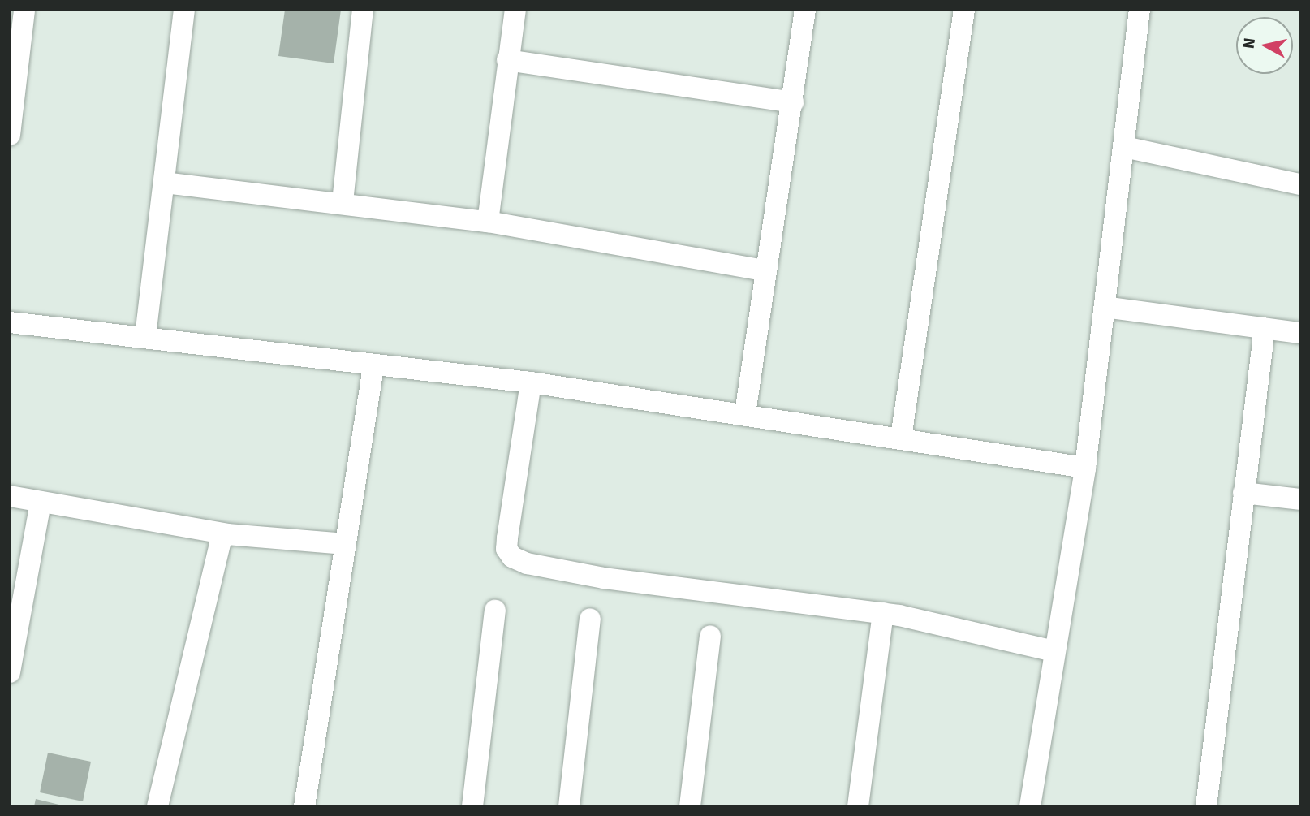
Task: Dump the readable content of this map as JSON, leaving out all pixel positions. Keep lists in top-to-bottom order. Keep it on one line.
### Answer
{"north":"left"}
